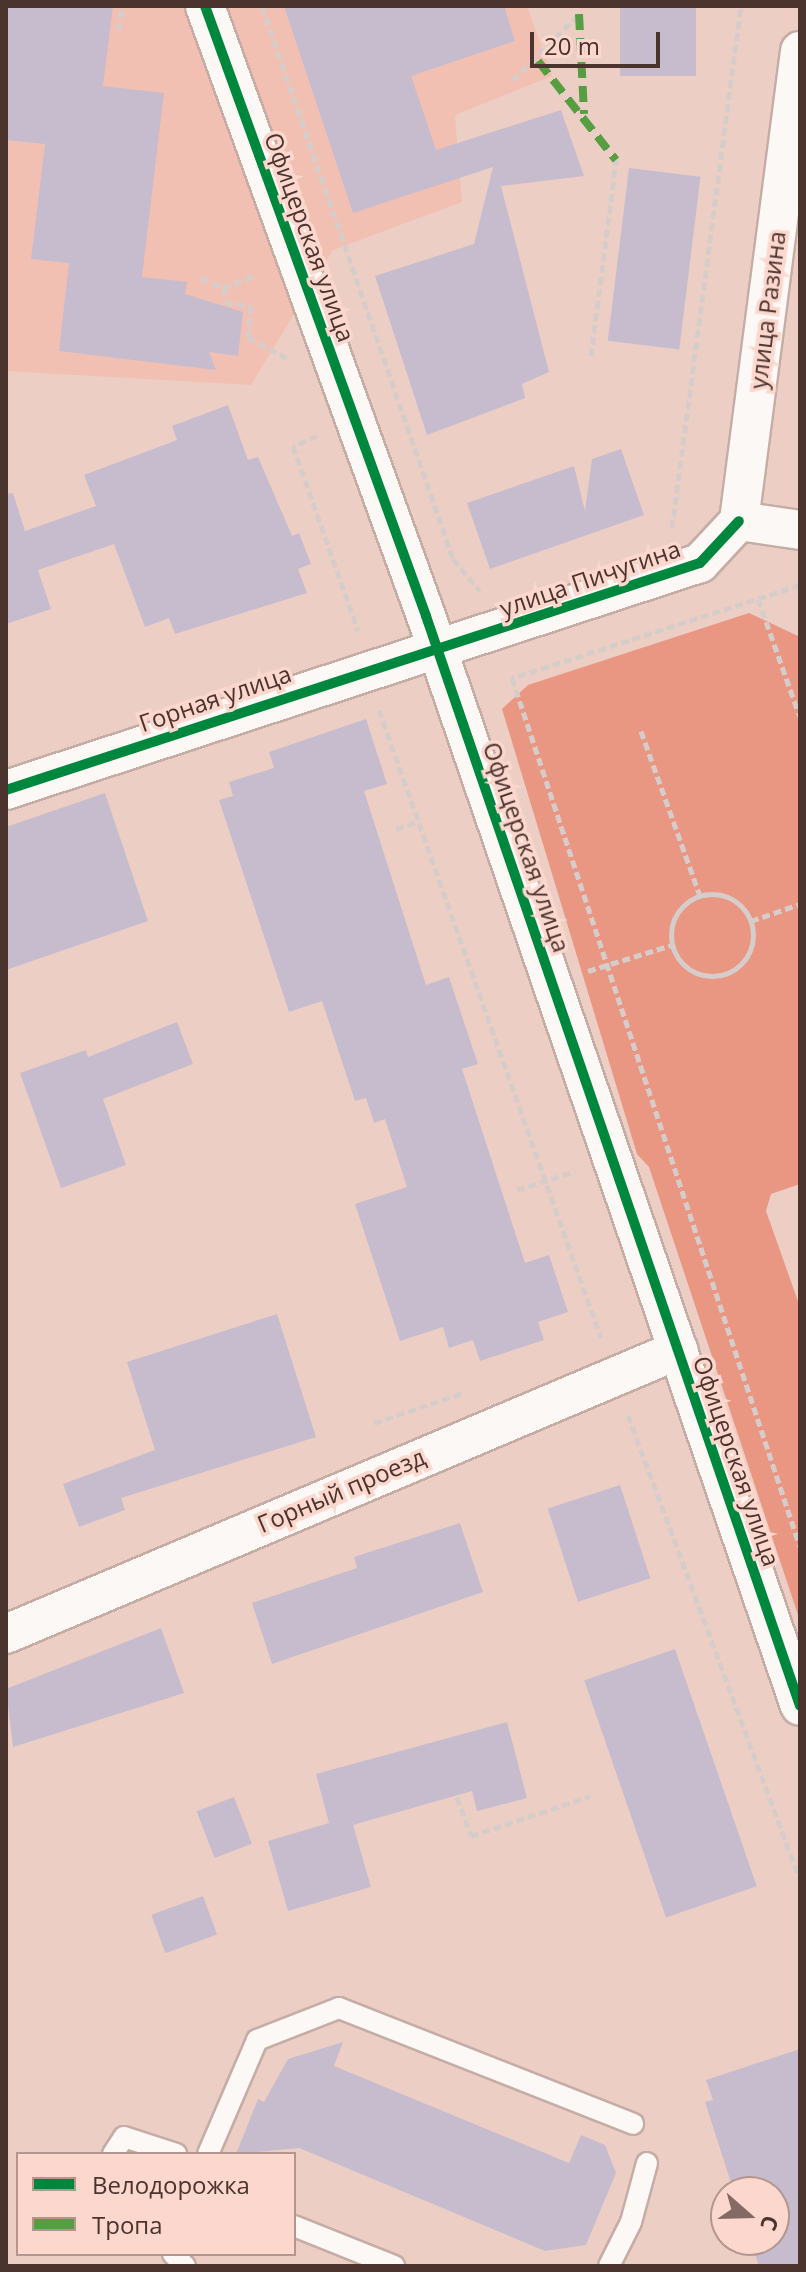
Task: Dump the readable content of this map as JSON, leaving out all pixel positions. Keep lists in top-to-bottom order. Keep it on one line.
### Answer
{"streets":{"street":["Офицерская улица","улица Разина","улица Пичугина","Горная улица","Горный проезд"]},"crossings":[["Офицерская улица","улица Пичугина"],["Офицерская улица","Горная улица"],["Офицерская улица","Горный проезд"],["улица Разина","улица Пичугина"],["улица Пичугина","Горная улица"]],"legend":["Велодорожка","Тропа"],"scale_bar":"20 m","north":"right"}
